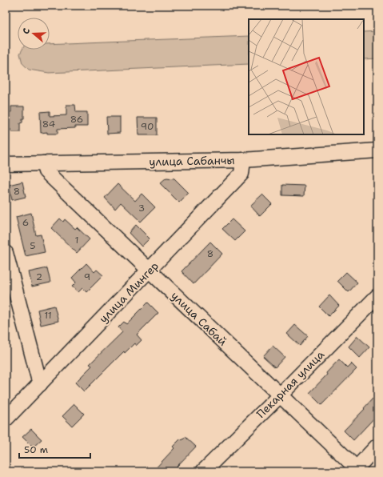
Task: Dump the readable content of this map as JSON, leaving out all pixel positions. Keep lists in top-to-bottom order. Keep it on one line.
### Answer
{"streets":{"street":["улица Сабанчы","улица Мингер","улица Сабай","Пекарная улица"]},"crossings":[["улица Сабанчы","улица Мингер"],["улица Сабанчы","улица Сабай"],["улица Мингер","улица Сабай"],["улица Сабай","Пекарная улица"]],"house_numbers":["86","84","90","8","3","6","1","5","8","2","9","11"],"scale_bar":"50 m","north":"left"}
